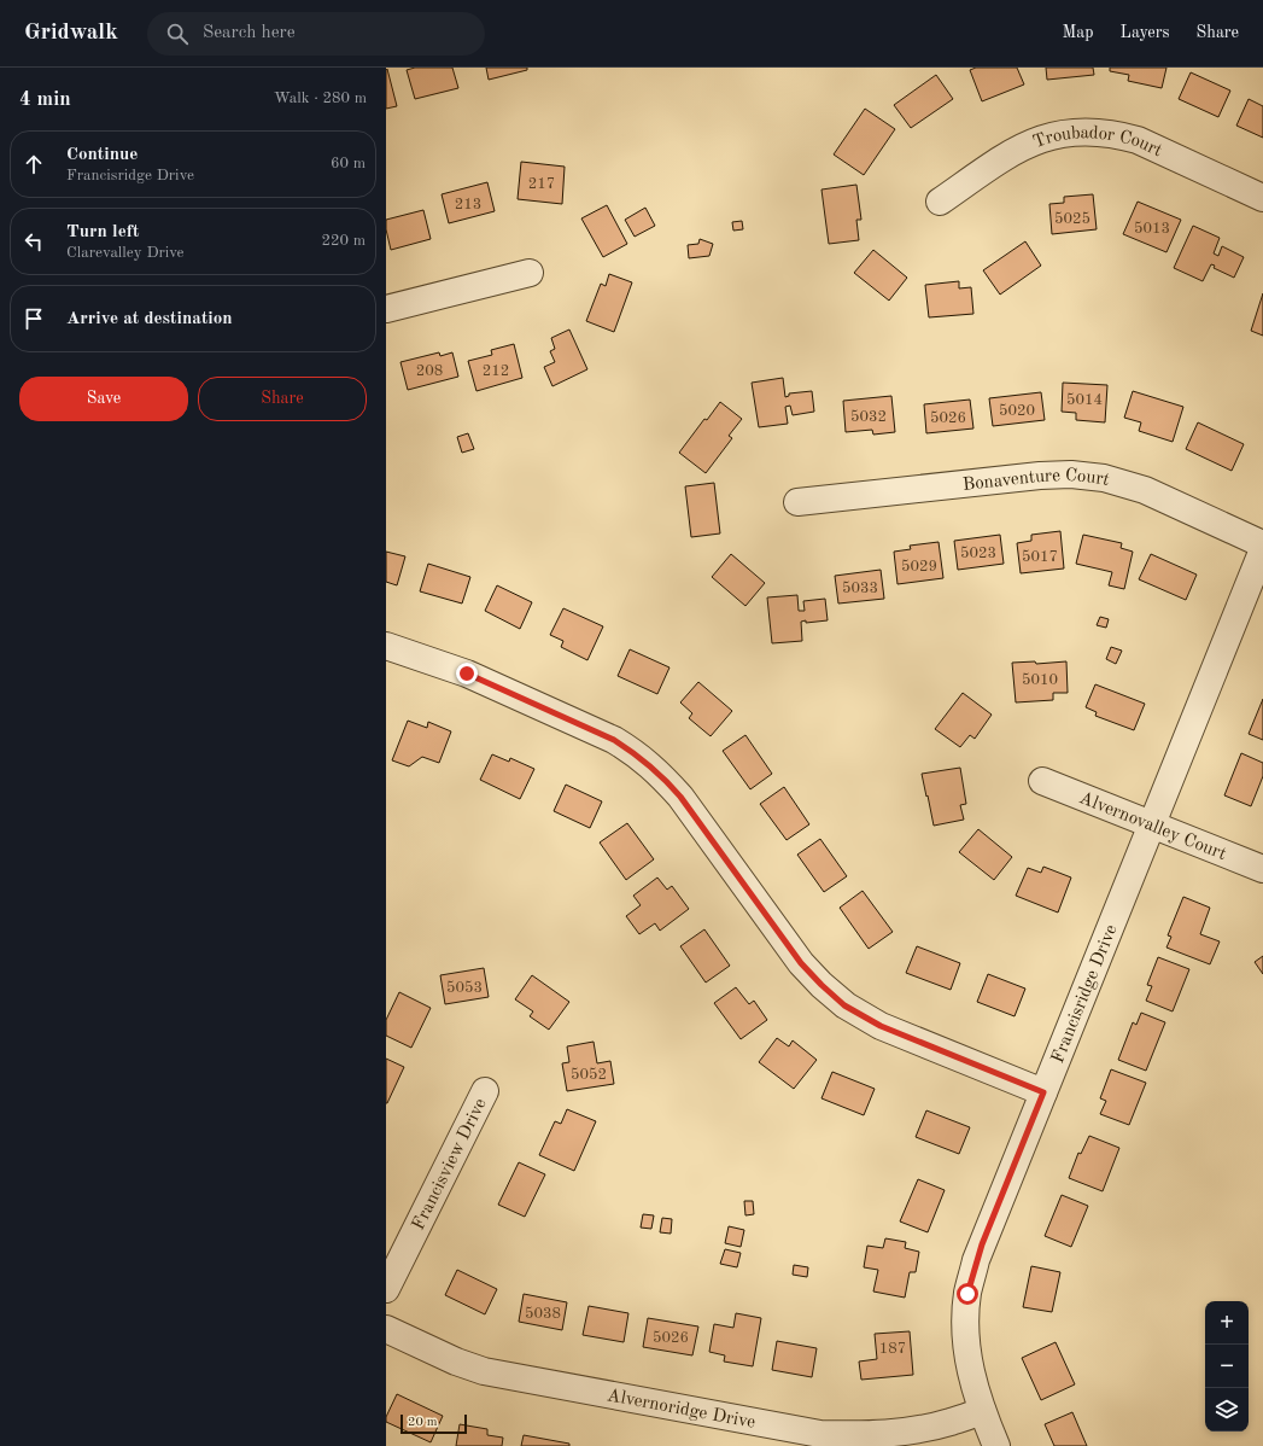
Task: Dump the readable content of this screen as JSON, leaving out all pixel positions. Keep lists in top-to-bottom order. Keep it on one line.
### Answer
{"streets":{"street":["Troubador Court","Bonaventure Court","Alvernovalley Court","Francisridge Drive","Francisview Drive","Alvernoridge Drive"]},"crossings":[["Alvernovalley Court","Francisridge Drive"],["Francisridge Drive","Alvernoridge Drive"]],"house_numbers":["217","213","5025","5013","208","212","5014","5020","5032","5026","5023","5017","5029","5033","5010","5053","5052","5038","5026","187"],"scale_bar":"20 m","page":{"header":"Gridwalk","search":"Search here","nav":["Map","Layers","Share"],"heading":["4 min","Walk · 280 m"],"list":[["Continue","Francisridge Drive","60 m"],["Turn left","Clarevalley Drive","220 m"],"Arrive at destination"],"buttons":["Save","Share"],"map_buttons":["+","−"],"scale":"20 m"}}
